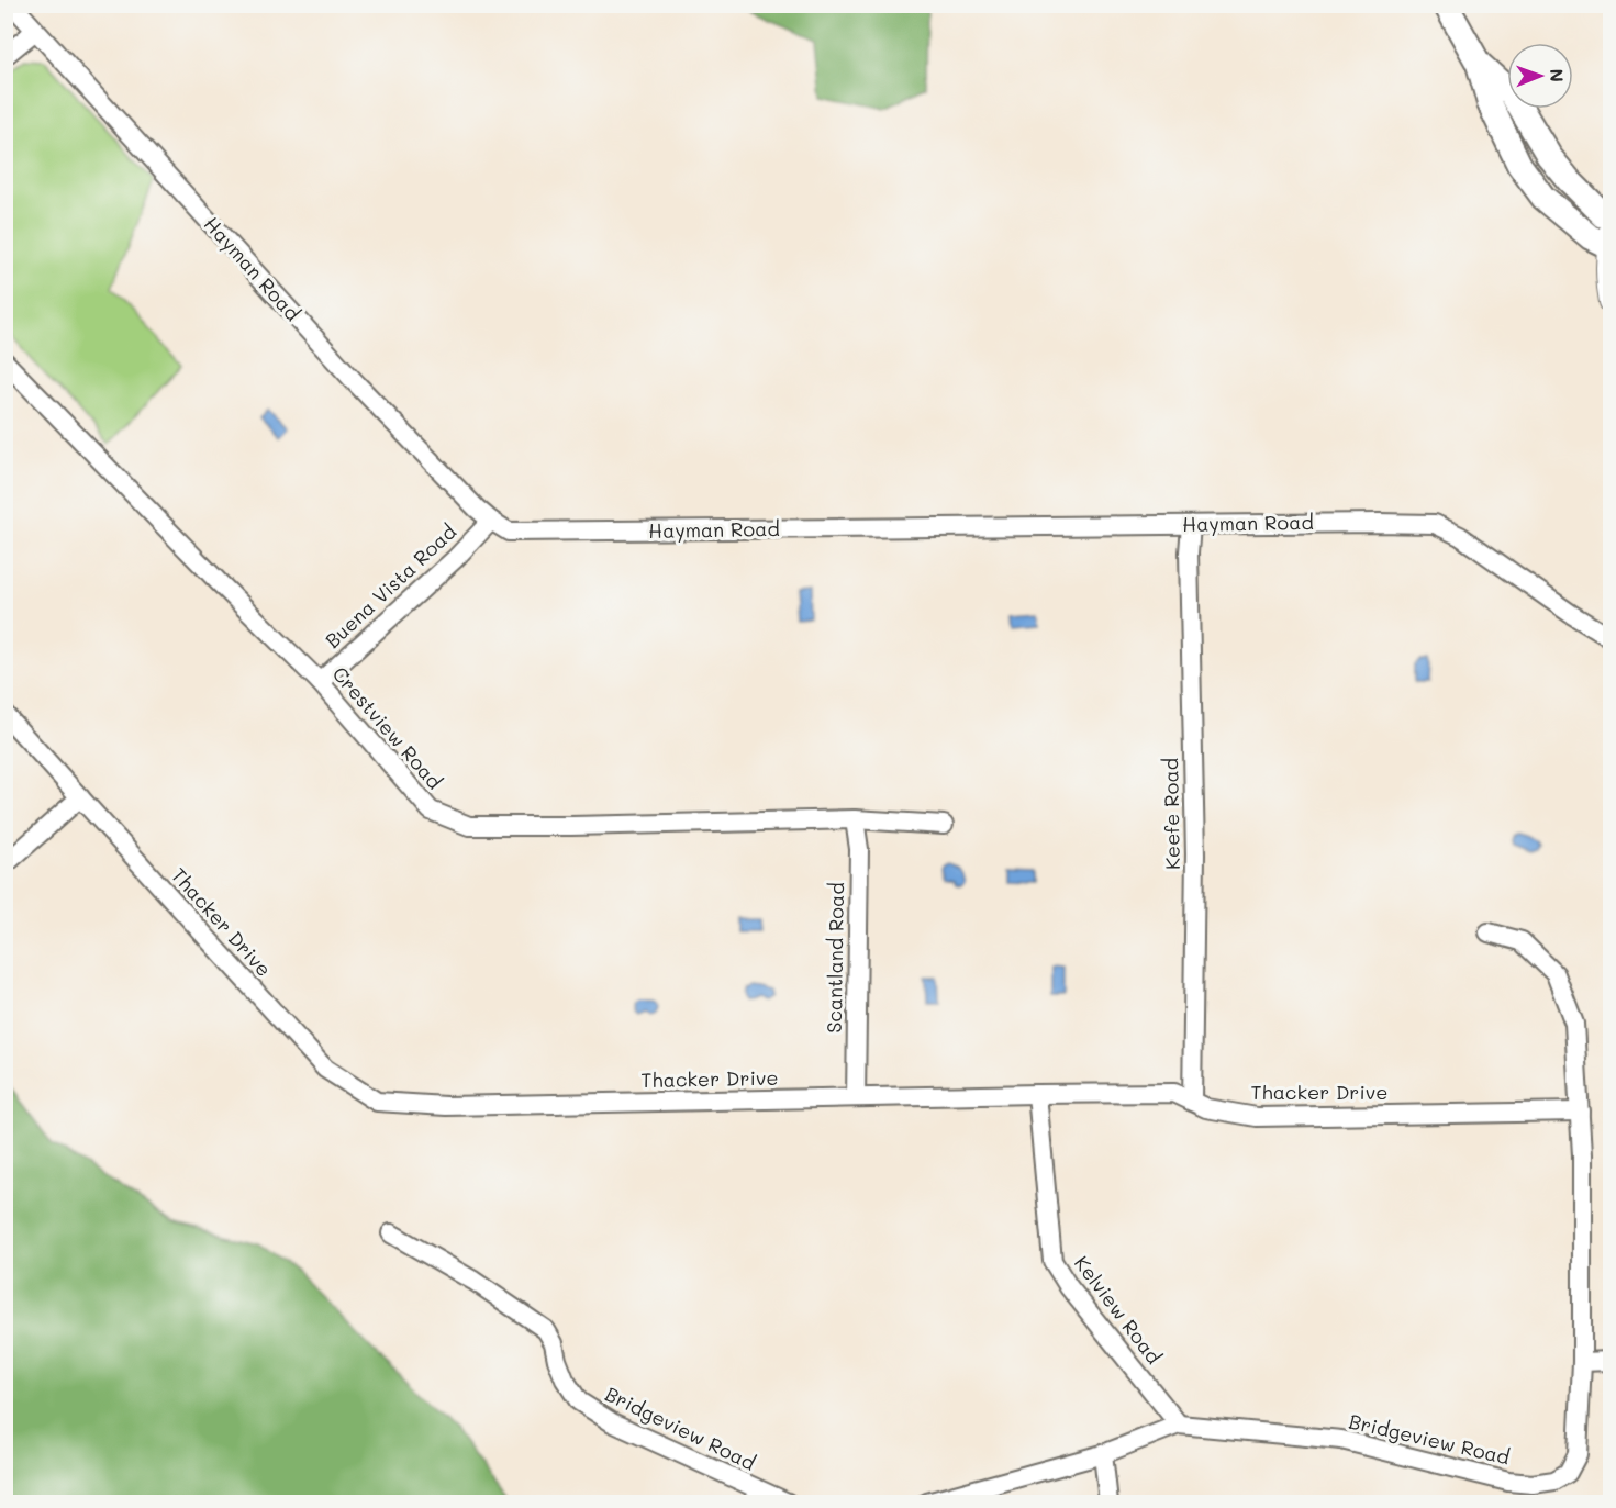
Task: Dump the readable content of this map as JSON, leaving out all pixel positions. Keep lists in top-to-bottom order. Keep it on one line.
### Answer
{"streets":{"street":["Hayman Road","Buena Vista Road","Crestview Road","Keefe Road","Thacker Drive","Scantland Road","Kelview Road","Bridgeview Road"]},"crossings":[["Hayman Road","Buena Vista Road"],["Hayman Road","Keefe Road"],["Buena Vista Road","Crestview Road"],["Crestview Road","Scantland Road"],["Keefe Road","Thacker Drive"],["Thacker Drive","Scantland Road"],["Thacker Drive","Kelview Road"],["Thacker Drive","Bridgeview Road"],["Kelview Road","Bridgeview Road"]],"north":"right"}
